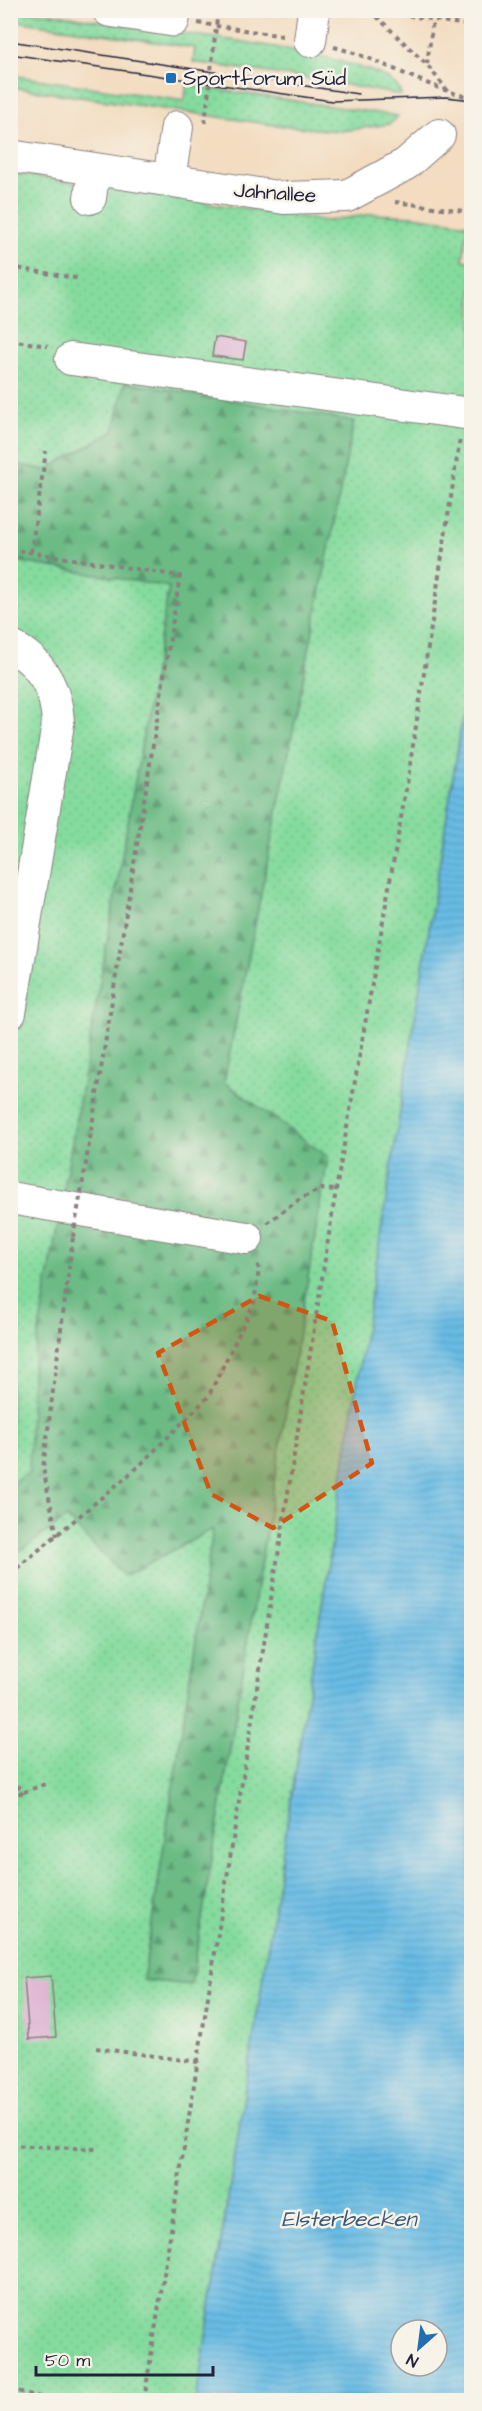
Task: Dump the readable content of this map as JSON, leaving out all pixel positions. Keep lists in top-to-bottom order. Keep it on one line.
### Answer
{"streets":{"street":["Jahnallee"]},"water":["Elsterbecken"],"places":{"transit":["Sportforum Süd"]},"scale_bar":"50 m","north":"bottom left"}
